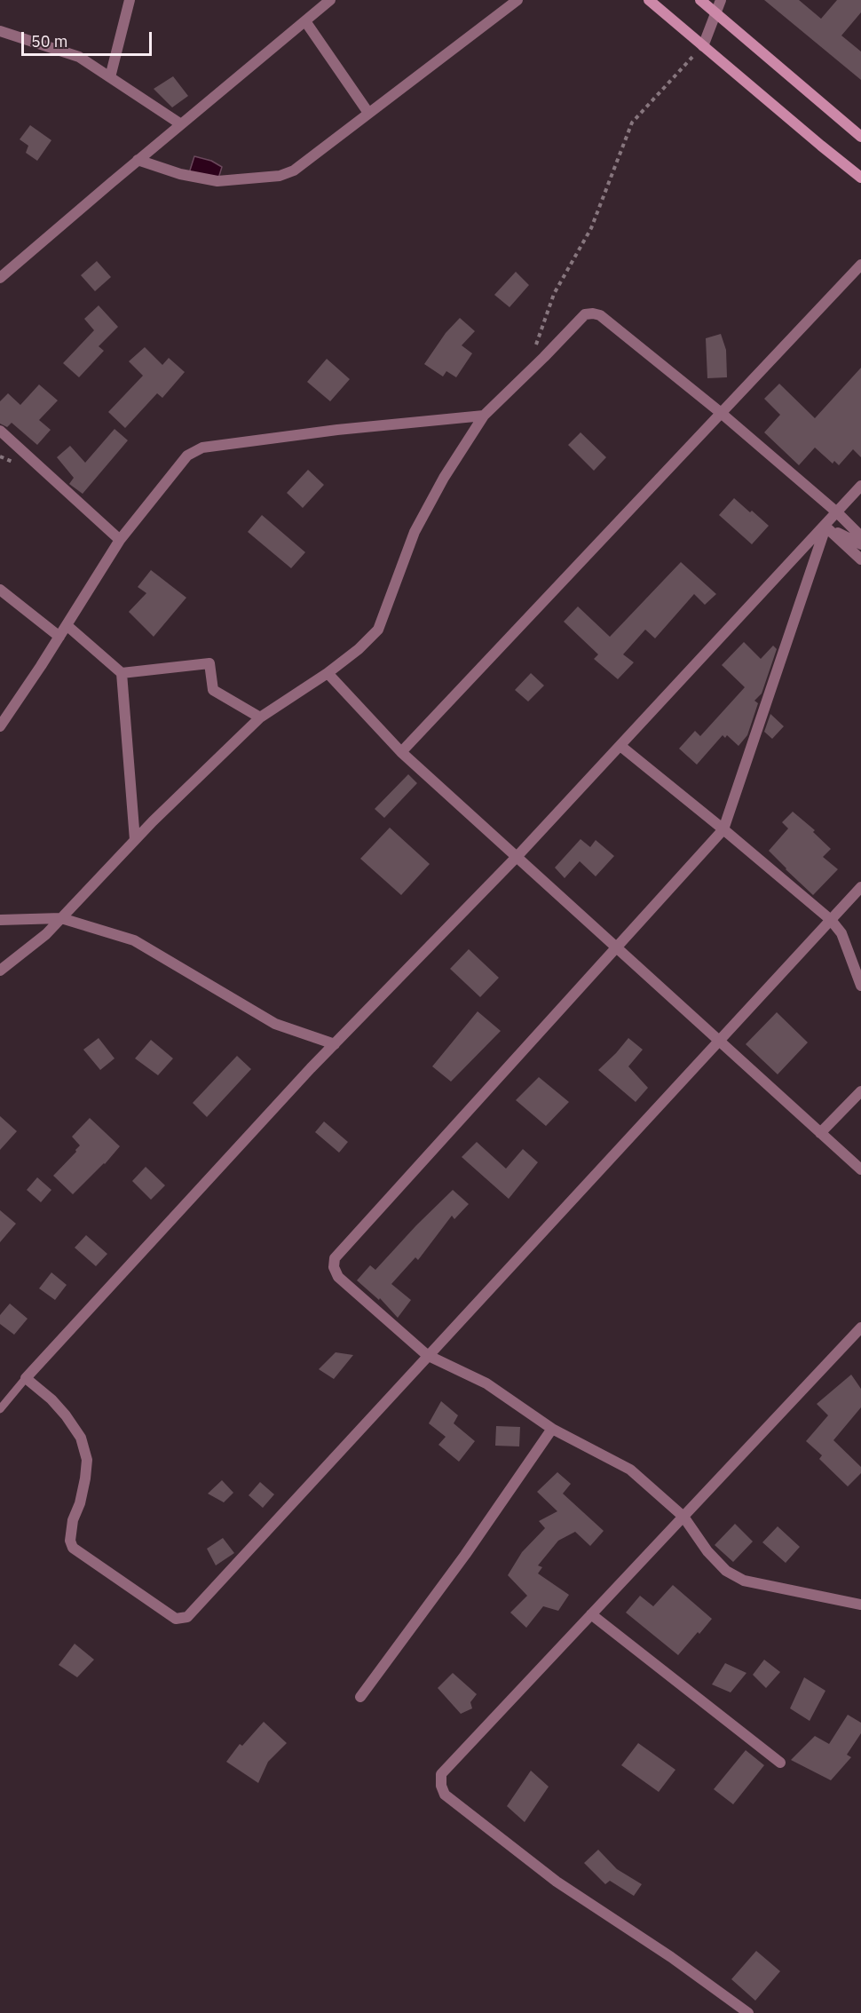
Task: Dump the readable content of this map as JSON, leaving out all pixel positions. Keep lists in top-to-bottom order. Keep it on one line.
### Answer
{"scale_bar":"50 m"}
